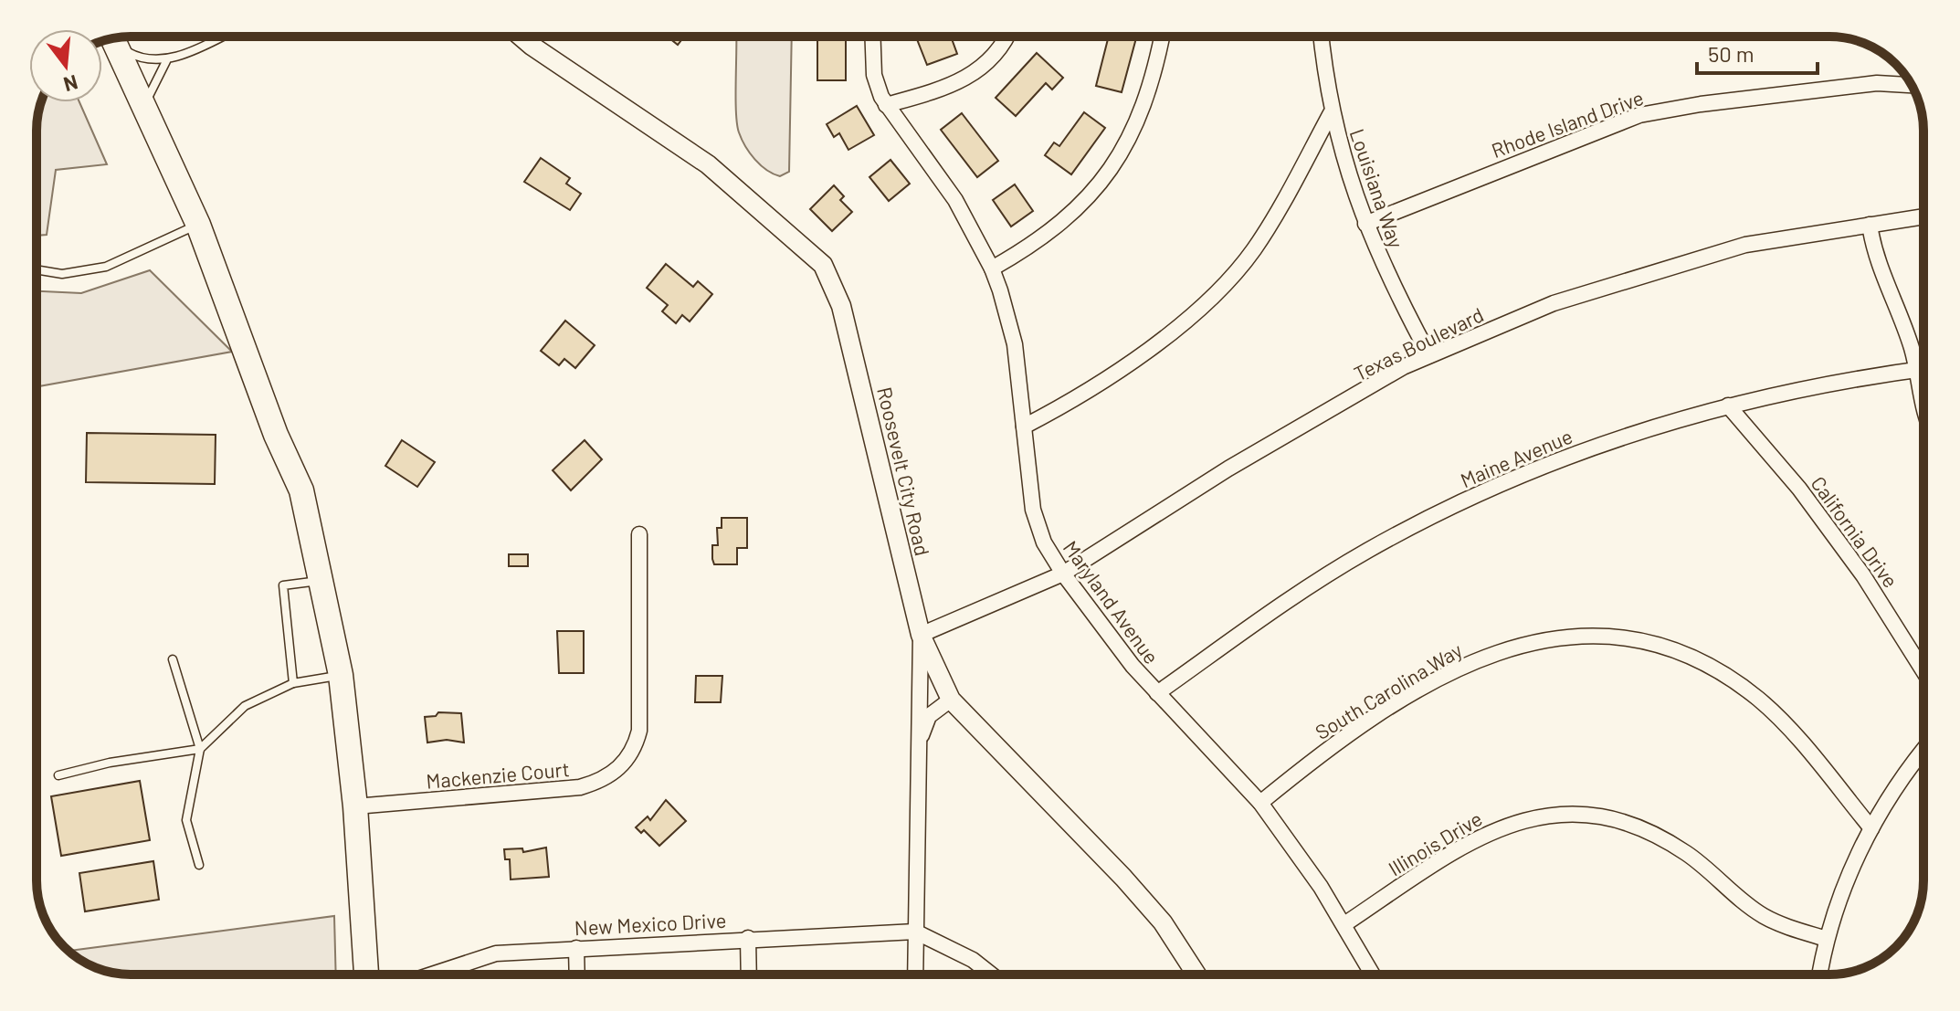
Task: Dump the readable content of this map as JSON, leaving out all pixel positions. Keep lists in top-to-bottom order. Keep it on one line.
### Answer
{"streets":{"street":["Rhode Island Drive","Louisiana Way","Texas Boulevard","Maine Avenue","Roosevelt City Road","California Drive","Maryland Avenue","South Carolina Way","Mackenzie Court","Illinois Drive","New Mexico Drive"]},"crossings":[["Rhode Island Drive","Louisiana Way"],["Louisiana Way","Texas Boulevard"],["Texas Boulevard","Roosevelt City Road"],["Texas Boulevard","Maryland Avenue"],["Maine Avenue","California Drive"],["Maine Avenue","Maryland Avenue"],["Maryland Avenue","South Carolina Way"],["Maryland Avenue","Illinois Drive"]],"scale_bar":"50 m","north":"bottom"}
